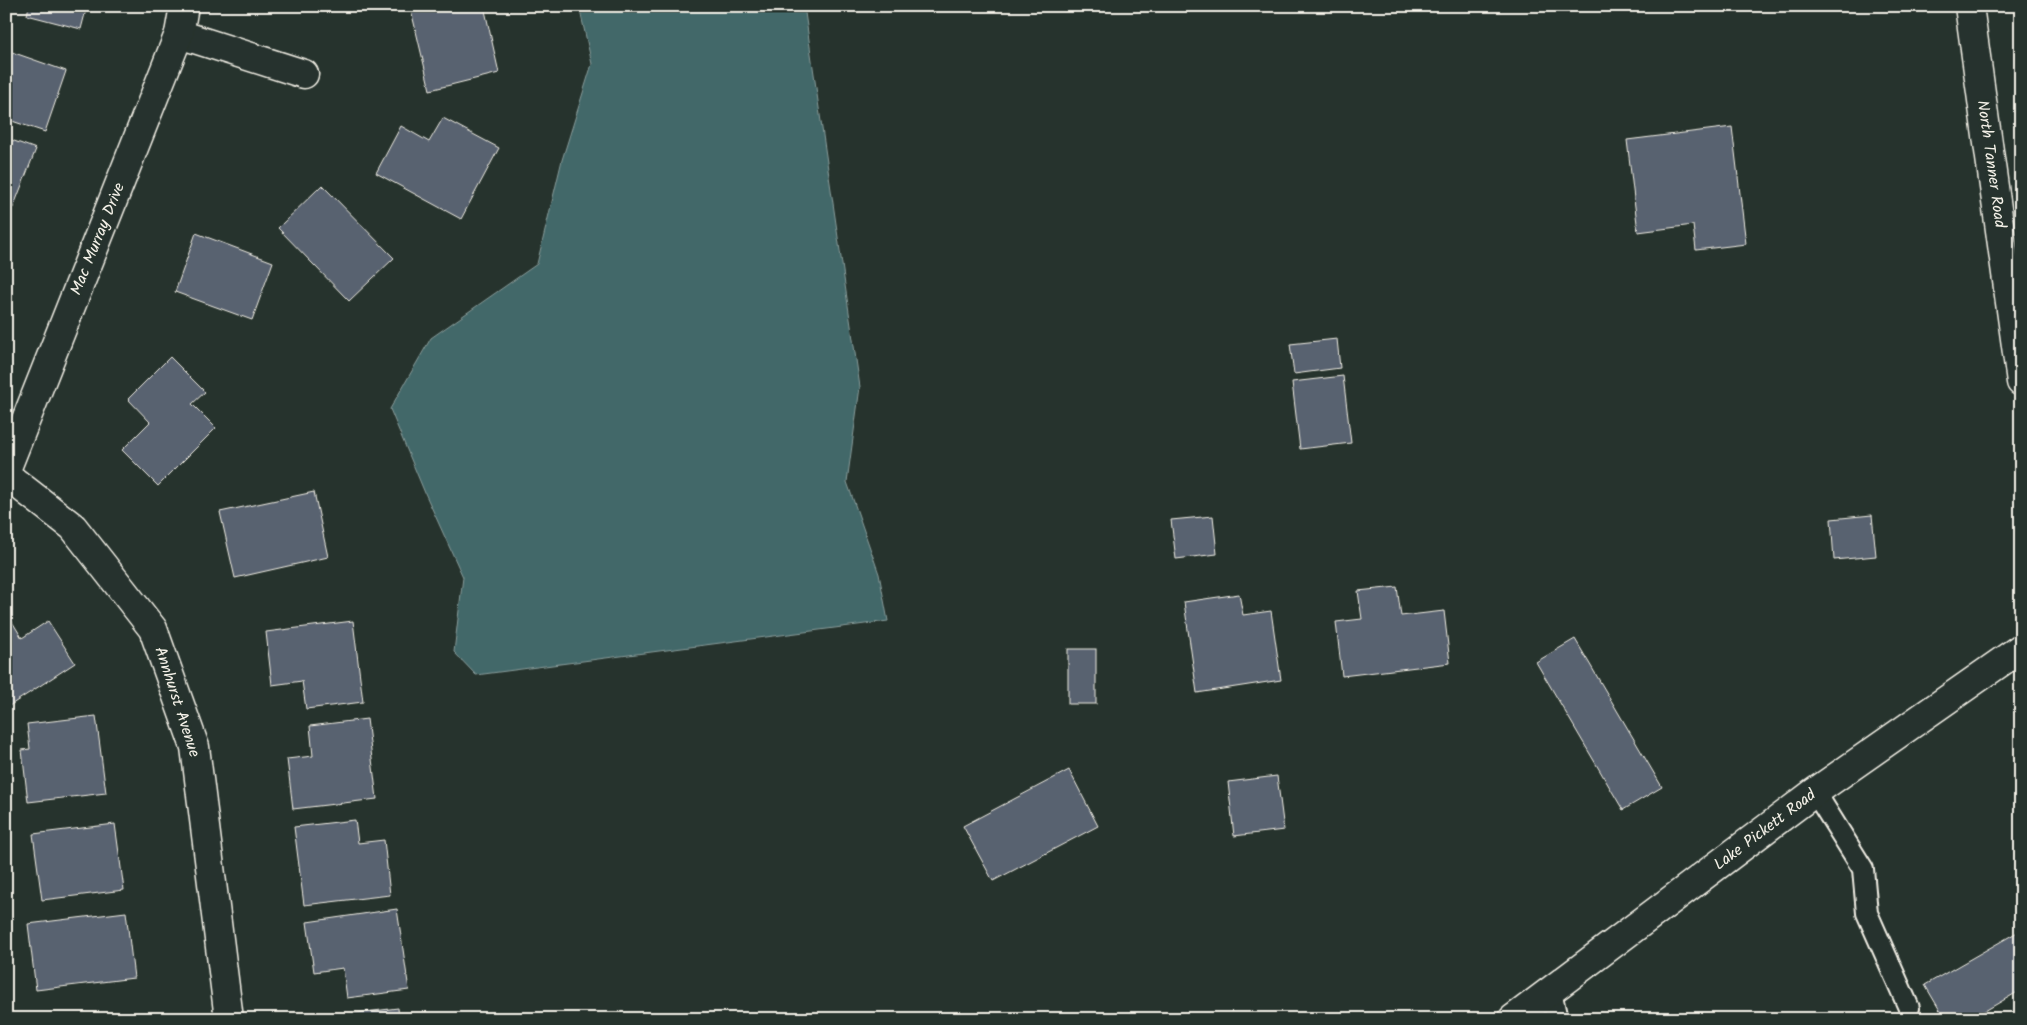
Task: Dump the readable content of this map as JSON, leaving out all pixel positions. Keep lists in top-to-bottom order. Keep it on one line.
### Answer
{"streets":{"street":["North Tanner Road","Mac Murray Drive","Annhurst Avenue","Lake Pickett Road"]}}
